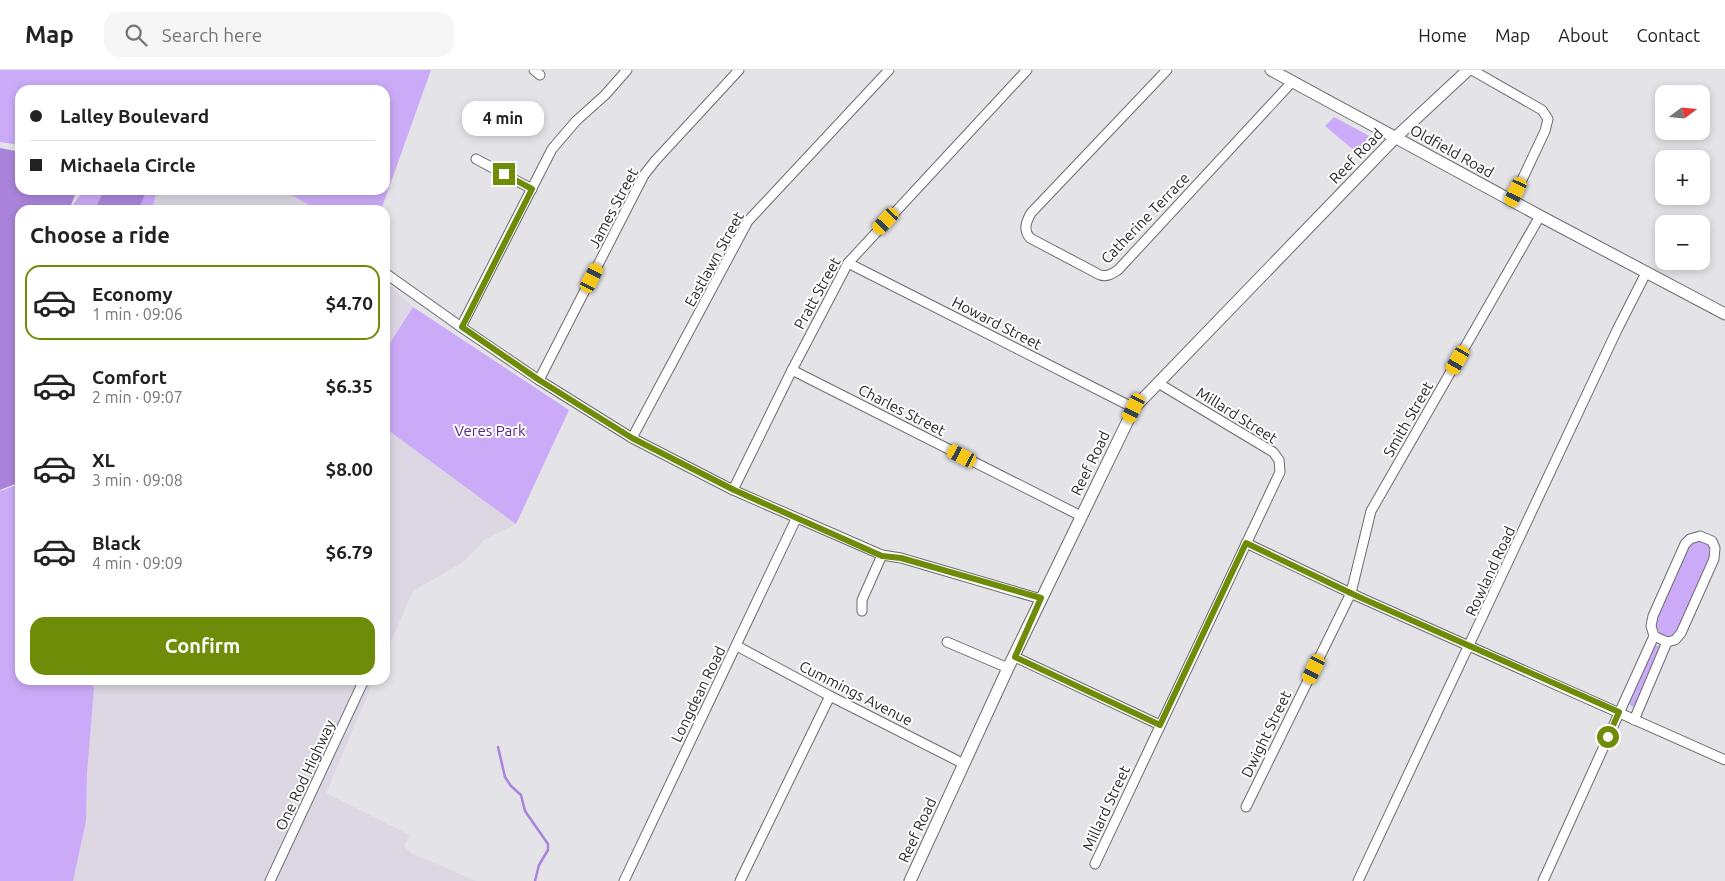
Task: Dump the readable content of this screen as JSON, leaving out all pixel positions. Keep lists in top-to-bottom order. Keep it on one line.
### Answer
{"streets":{"street":["Oldfield Road","Reef Road","James Street","Catherine Terrace","Eastlawn Street","Pratt Street","Howard Street","Charles Street","Millard Street","Smith Street","Rowland Road","Cummings Avenue","Longdean Road","Dwight Street","One Rod Highway"]},"crossings":[["Oldfield Road","Reef Road"],["Oldfield Road","Catherine Terrace"],["Oldfield Road","Smith Street"],["Oldfield Road","Rowland Road"],["Reef Road","Howard Street"],["Reef Road","Charles Street"],["Reef Road","Millard Street"],["Reef Road","Cummings Avenue"],["Pratt Street","Howard Street"],["Pratt Street","Charles Street"],["Smith Street","Dwight Street"],["Cummings Avenue","Longdean Road"]],"parks":["Veres Park"],"north":"right","page":{"header":"Map","search":"Search here","nav":["Home","Map","About","Contact"],"map_buttons":["+","−"],"banner":["Lalley Boulevard","Michaela Circle"],"bubble":"4 min","heading":"Choose a ride","list":[{"name":"Economy","note":"1 min · 09:06","value":"$4.70"},{"name":"Comfort","note":"2 min · 09:07","value":"$6.35"},{"name":"XL","note":"3 min · 09:08","value":"$8.00"},{"name":"Black","note":"4 min · 09:09","value":"$6.79"}],"buttons":"Confirm"}}
